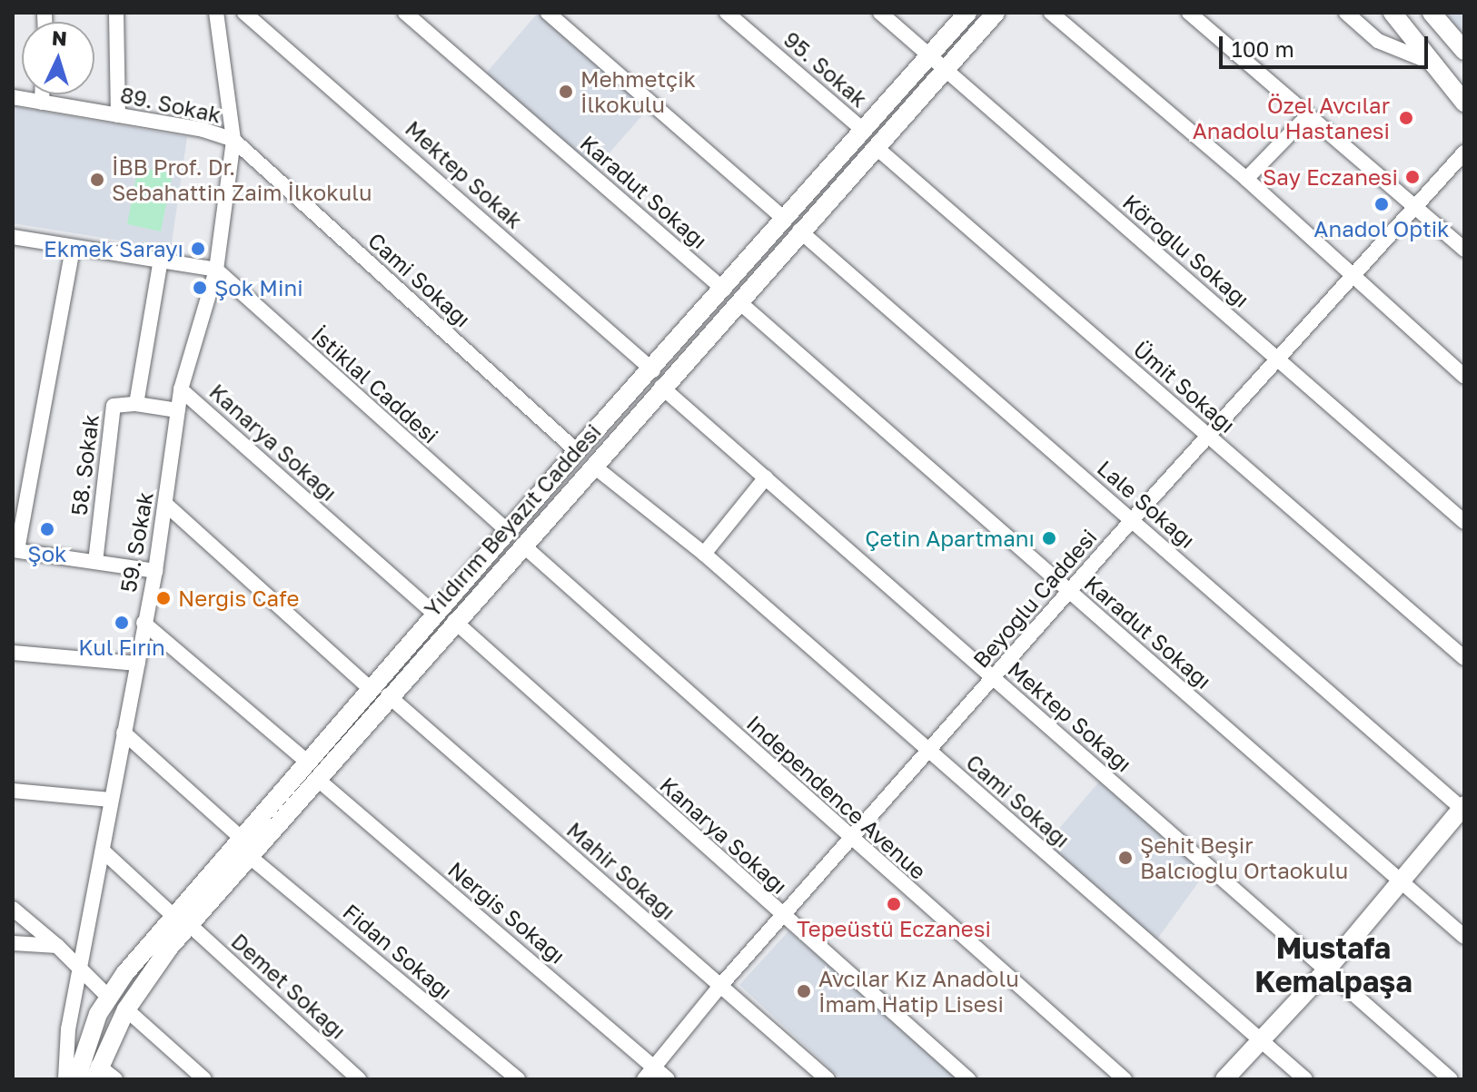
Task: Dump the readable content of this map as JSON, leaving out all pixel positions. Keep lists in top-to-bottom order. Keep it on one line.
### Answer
{"streets":{"main road":["Yıldırım Beyazıt Caddesi"],"street":["95. Sokak","89. Sokak","Mektep Sokak","Karadut Sokağı","Köroğlu Sokağı","Cami Sokağı","İstiklal Caddesi","Ümit Sokağı","Kanarya Sokağı","58. Sokak","Lale Sokağı","59. Sokak","Beyoğlu Caddesi","Mektep Sokağı","Independence Avenue","Mahir Sokağı","Nergis Sokağı","Fidan Sokağı","Demet Sokağı"]},"crossings":[["95. Sokak","Yıldırım Beyazıt Caddesi"],["89. Sokak","Cami Sokağı"],["89. Sokak","59. Sokak"],["Mektep Sokak","Yıldırım Beyazıt Caddesi"],["Mektep Sokak","Mektep Sokağı"],["Karadut Sokağı","Yıldırım Beyazıt Caddesi"],["Karadut Sokağı","Beyoğlu Caddesi"],["Köroğlu Sokağı","Yıldırım Beyazıt Caddesi"],["Köroğlu Sokağı","Beyoğlu Caddesi"],["Cami Sokağı","Yıldırım Beyazıt Caddesi"],["Cami Sokağı","59. Sokak"],["Cami Sokağı","Beyoğlu Caddesi"],["İstiklal Caddesi","Yıldırım Beyazıt Caddesi"],["İstiklal Caddesi","59. Sokak"],["Ümit Sokağı","Yıldırım Beyazıt Caddesi"],["Ümit Sokağı","Beyoğlu Caddesi"],["Kanarya Sokağı","Yıldırım Beyazıt Caddesi"],["Kanarya Sokağı","59. Sokak"],["Kanarya Sokağı","Beyoğlu Caddesi"],["Lale Sokağı","Yıldırım Beyazıt Caddesi"],["Lale Sokağı","Beyoğlu Caddesi"],["Yıldırım Beyazıt Caddesi","Mektep Sokağı"],["Yıldırım Beyazıt Caddesi","Independence Avenue"],["Yıldırım Beyazıt Caddesi","Mahir Sokağı"],["Yıldırım Beyazıt Caddesi","Nergis Sokağı"],["Yıldırım Beyazıt Caddesi","Fidan Sokağı"],["Yıldırım Beyazıt Caddesi","Demet Sokağı"],["59. Sokak","Mahir Sokağı"],["59. Sokak","Demet Sokağı"],["Beyoğlu Caddesi","Mektep Sokağı"],["Beyoğlu Caddesi","Independence Avenue"],["Beyoğlu Caddesi","Mahir Sokağı"],["Beyoğlu Caddesi","Nergis Sokağı"]],"districts":["Mustafa Kemalpaşa"],"places":["Mehmetçik İlkokulu","Özel Avcılar Anadolu Hastanesi","Say Eczanesi","İBB Prof. Dr. Sebahattin Zaim İlkokulu","Anadol Optik","Ekmek Sarayı","Şok Mini","Şok","Çetin Apartmanı","Nergis Cafe","Kul Fırın","Şehit Beşir Balcıoğlu Ortaokulu","Tepeüstü Eczanesi","Avcılar Kız Anadolu İmam Hatip Lisesi"],"scale_bar":"100 m","north":"top"}
